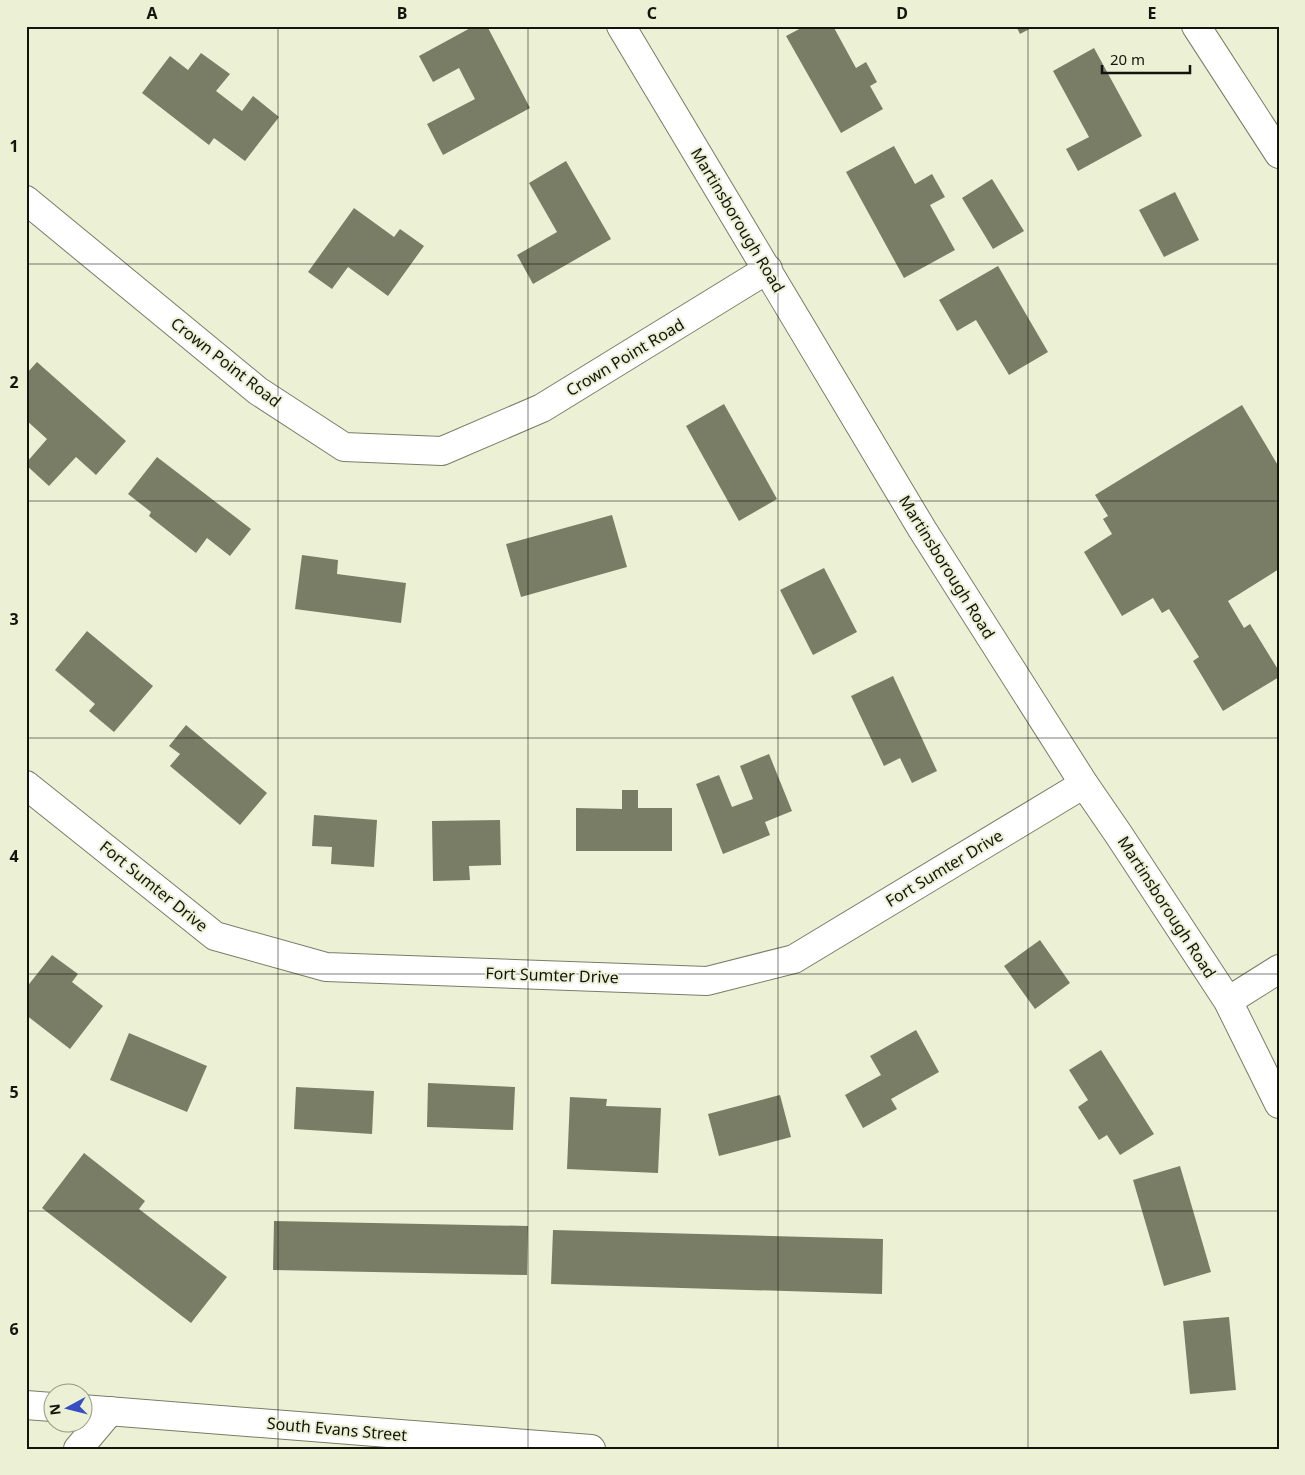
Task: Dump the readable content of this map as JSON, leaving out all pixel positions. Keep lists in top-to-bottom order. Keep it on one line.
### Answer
{"streets":{"main road":["Martinsborough Road","Crown Point Road","Fort Sumter Drive","South Evans Street"]},"crossings":[["Martinsborough Road","Crown Point Road"],["Martinsborough Road","Fort Sumter Drive"]],"scale_bar":"20 m","north":"left","grid":{"columns":["A","B","C","D","E"],"rows":["1","2","3","4","5","6"]}}
